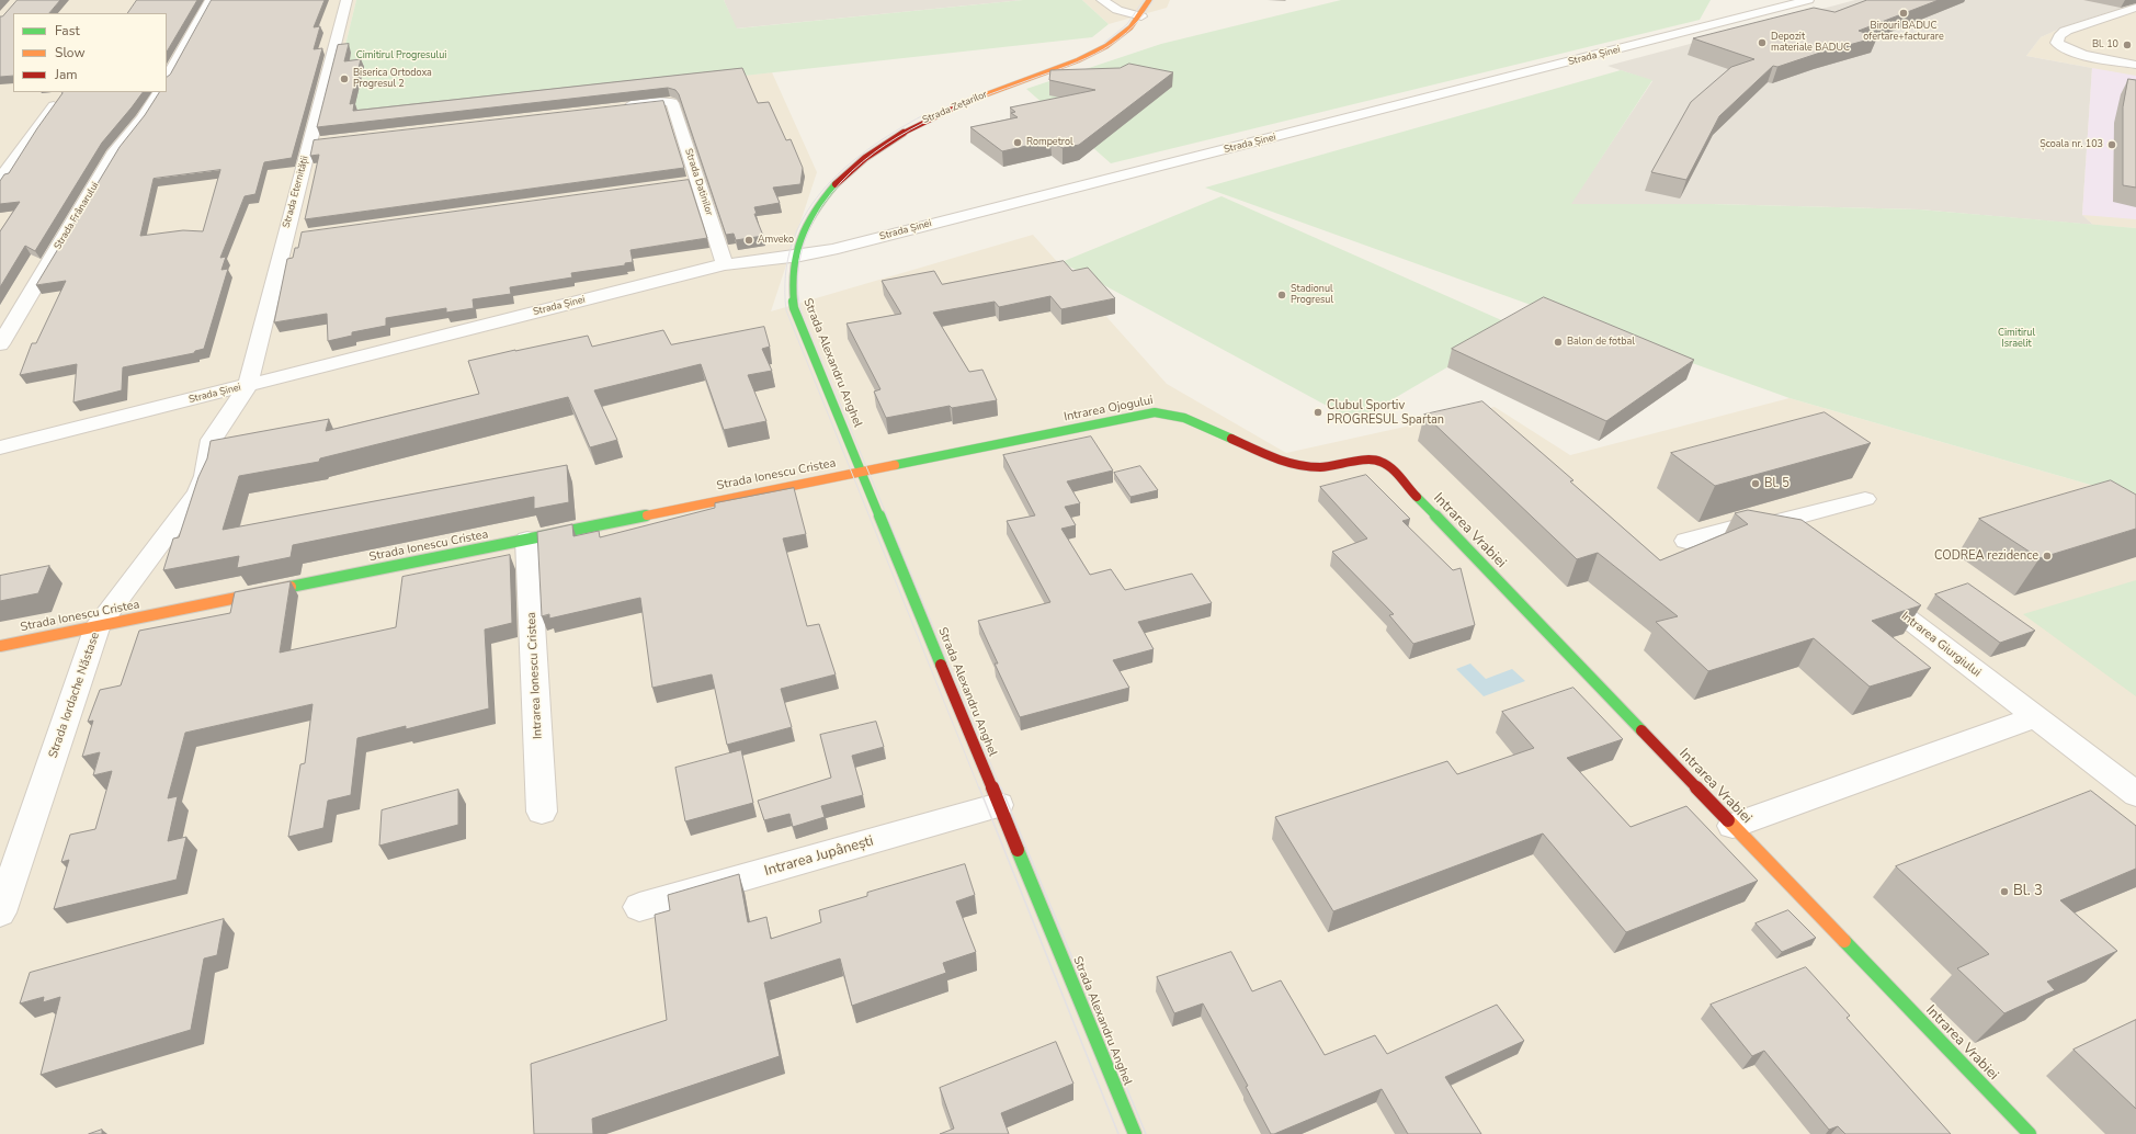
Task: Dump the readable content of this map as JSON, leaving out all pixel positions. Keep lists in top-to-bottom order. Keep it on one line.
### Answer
{"streets":{"main road":["Strada Zețarilor","Strada Alexandru Anghel","Intrarea Ojogului","Strada Ionescu Cristea","Intrarea Vrabiei"],"street":["Strada Șinei","Strada Datinilor","Strada Eternității","Strada Frânarului","Intrarea Giurgiului","Intrarea Ionescu Cristea","Strada Iordache Năstase","Intrarea Jupânești"]},"crossings":[["Strada Șinei","Strada Zețarilor"],["Strada Șinei","Strada Datinilor"],["Strada Șinei","Strada Eternității"],["Strada Șinei","Strada Alexandru Anghel"],["Strada Șinei","Strada Iordache Năstase"],["Strada Zețarilor","Strada Alexandru Anghel"],["Strada Eternității","Strada Iordache Năstase"],["Strada Alexandru Anghel","Intrarea Ojogului"],["Strada Alexandru Anghel","Strada Ionescu Cristea"],["Strada Alexandru Anghel","Intrarea Jupânești"],["Intrarea Ojogului","Strada Ionescu Cristea"],["Intrarea Ojogului","Intrarea Vrabiei"],["Strada Ionescu Cristea","Intrarea Ionescu Cristea"],["Strada Ionescu Cristea","Strada Iordache Năstase"]],"parks":["Cimitirul Progresului","Cimitirul Israelit"],"places":["Birouri BADUC ofertare+facturare","Depozit materiale BADUC","Bl. 10","Biserica Ortodoxa Progresul 2","Rompetrol","Școala nr. 103","Amveko","Stadionul Progresul","Balon de fotbal","Clubul Sportiv PROGRESUL Spartan","Bl. 5","CODREA rezidence","Bl. 3"],"legend":["Fast","Slow","Jam"]}
